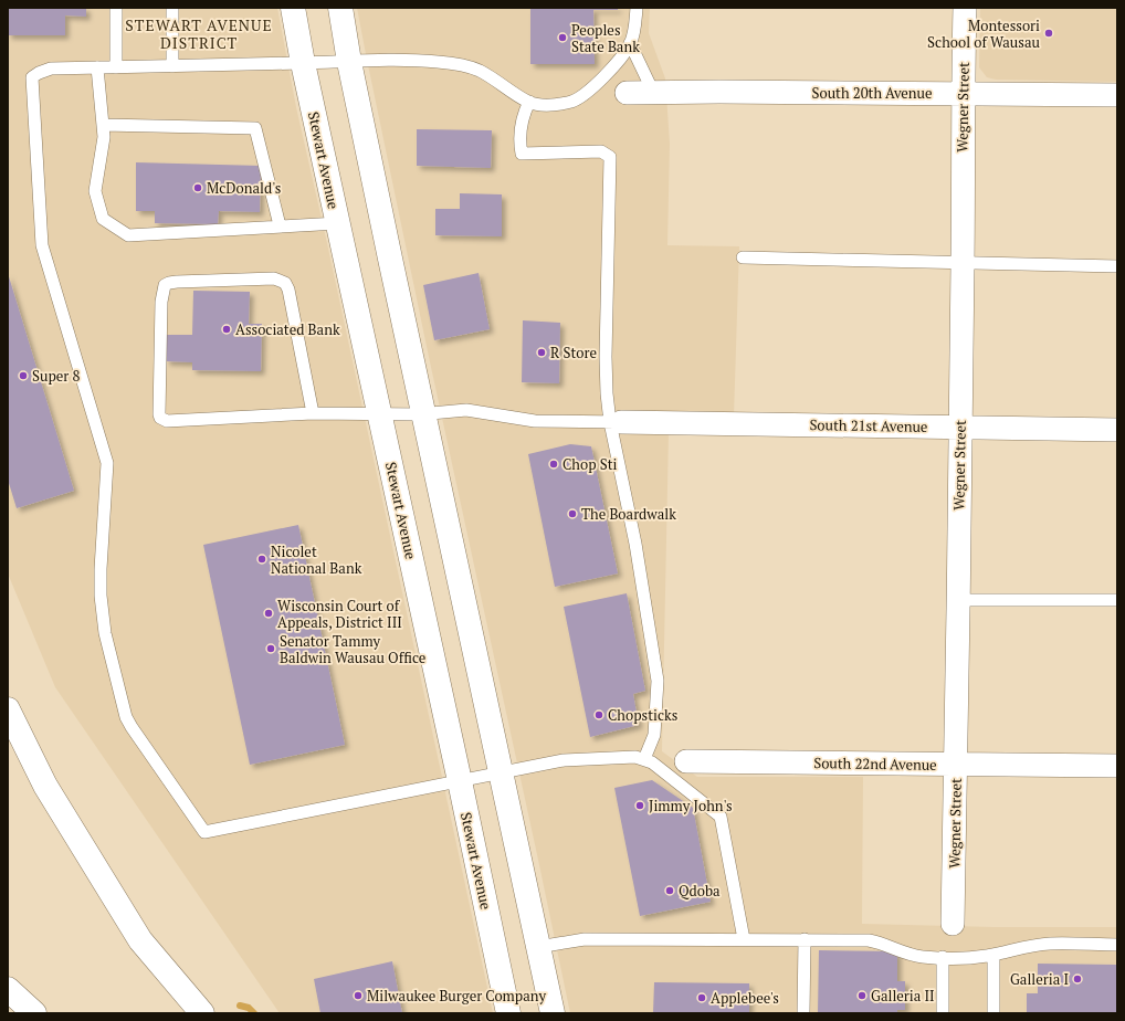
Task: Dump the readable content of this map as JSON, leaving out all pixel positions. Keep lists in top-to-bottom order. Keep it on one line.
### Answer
{"streets":{"main road":["Stewart Avenue"],"street":["South 20th Avenue","Wegner Street","South 21st Avenue","South 22nd Avenue"]},"crossings":[["South 20th Avenue","Wegner Street"],["Wegner Street","South 21st Avenue"],["Wegner Street","South 22nd Avenue"]],"districts":["STEWART AVENUE DISTRICT"],"places":["Montessori School of Wausau","Peoples State Bank","McDonald's","Associated Bank","R Store","Super 8","Chop Sti","The Boardwalk","Nicolet National Bank","Wisconsin Court of Appeals, District III","Senator Tammy Baldwin Wausau Office","Chopsticks","Jimmy John's","Qdoba","Galleria I","Milwaukee Burger Company","Galleria II","Applebee's"]}
